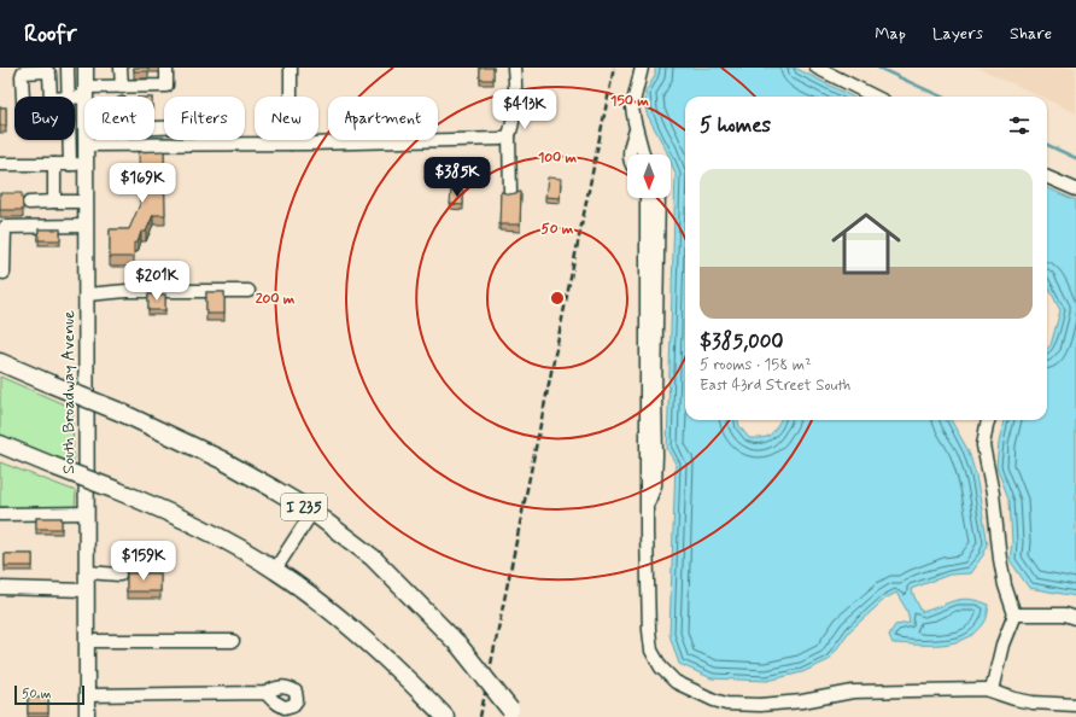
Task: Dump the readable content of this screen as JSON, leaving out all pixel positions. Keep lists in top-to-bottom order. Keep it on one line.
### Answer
{"streets":{"highway":["I 235"],"main road":["South Broadway Avenue"]},"scale_bar":"50 m","north":"bottom","page":{"header":"Roofr","nav":["Map","Layers","Share"],"price":["$413K","$385K","$169K","$201K","$159K"],"chip":["Buy","Rent","Filters","New","Apartment"],"heading":"5 homes","list":[{"name":"$385,000","note":"5 rooms · 158 m² · East 43rd Street South"}],"scale":"50 m"},"rings":["150 m","100 m","50 m","200 m"]}
